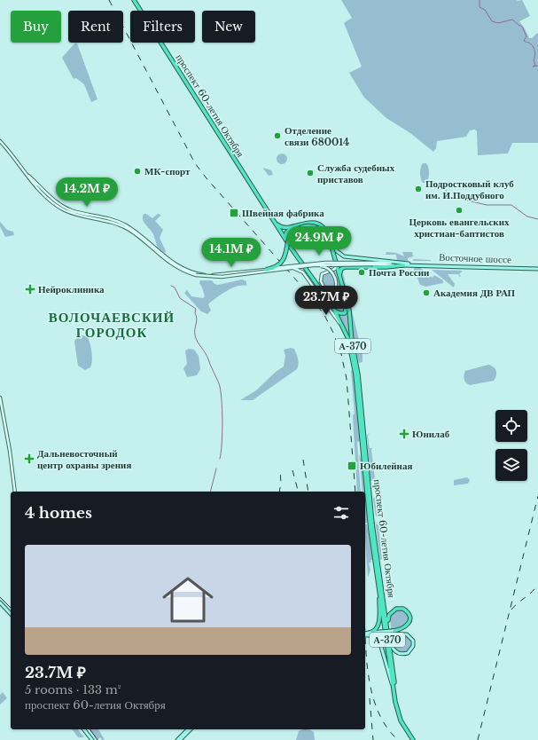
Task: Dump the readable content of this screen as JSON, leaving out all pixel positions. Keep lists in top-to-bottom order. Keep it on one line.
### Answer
{"streets":{"highway":["проспект 60-летия Октября","А-370"],"main road":["Восточное шоссе"]},"crossings":[["проспект 60-летия Октября","Восточное шоссе"]],"districts":["ВОЛОЧАЕВСКИЙ ГОРОДОК"],"places":{"other":["Отделение связи 680014","МК-спорт","Служба судебных приставов","Подростковый клуб им. И.Поддубного","Церковь евангельских христиан-баптистов","Почта России","Академия ДВ РАП"],"transit":["Швейная фабрика","Юбилейная"],"health":["Нейроклиника","Юнилаб","Дальневосточный центр охраны зрения"]},"page":{"chip":["Buy","Rent","Filters","New"],"price":["14.2M ₽","24.9M ₽","14.1M ₽","23.7M ₽"],"heading":"4 homes","list":[{"name":"23.7M ₽","note":"5 rooms · 133 m² · проспект 60-летия Октября"}]}}
